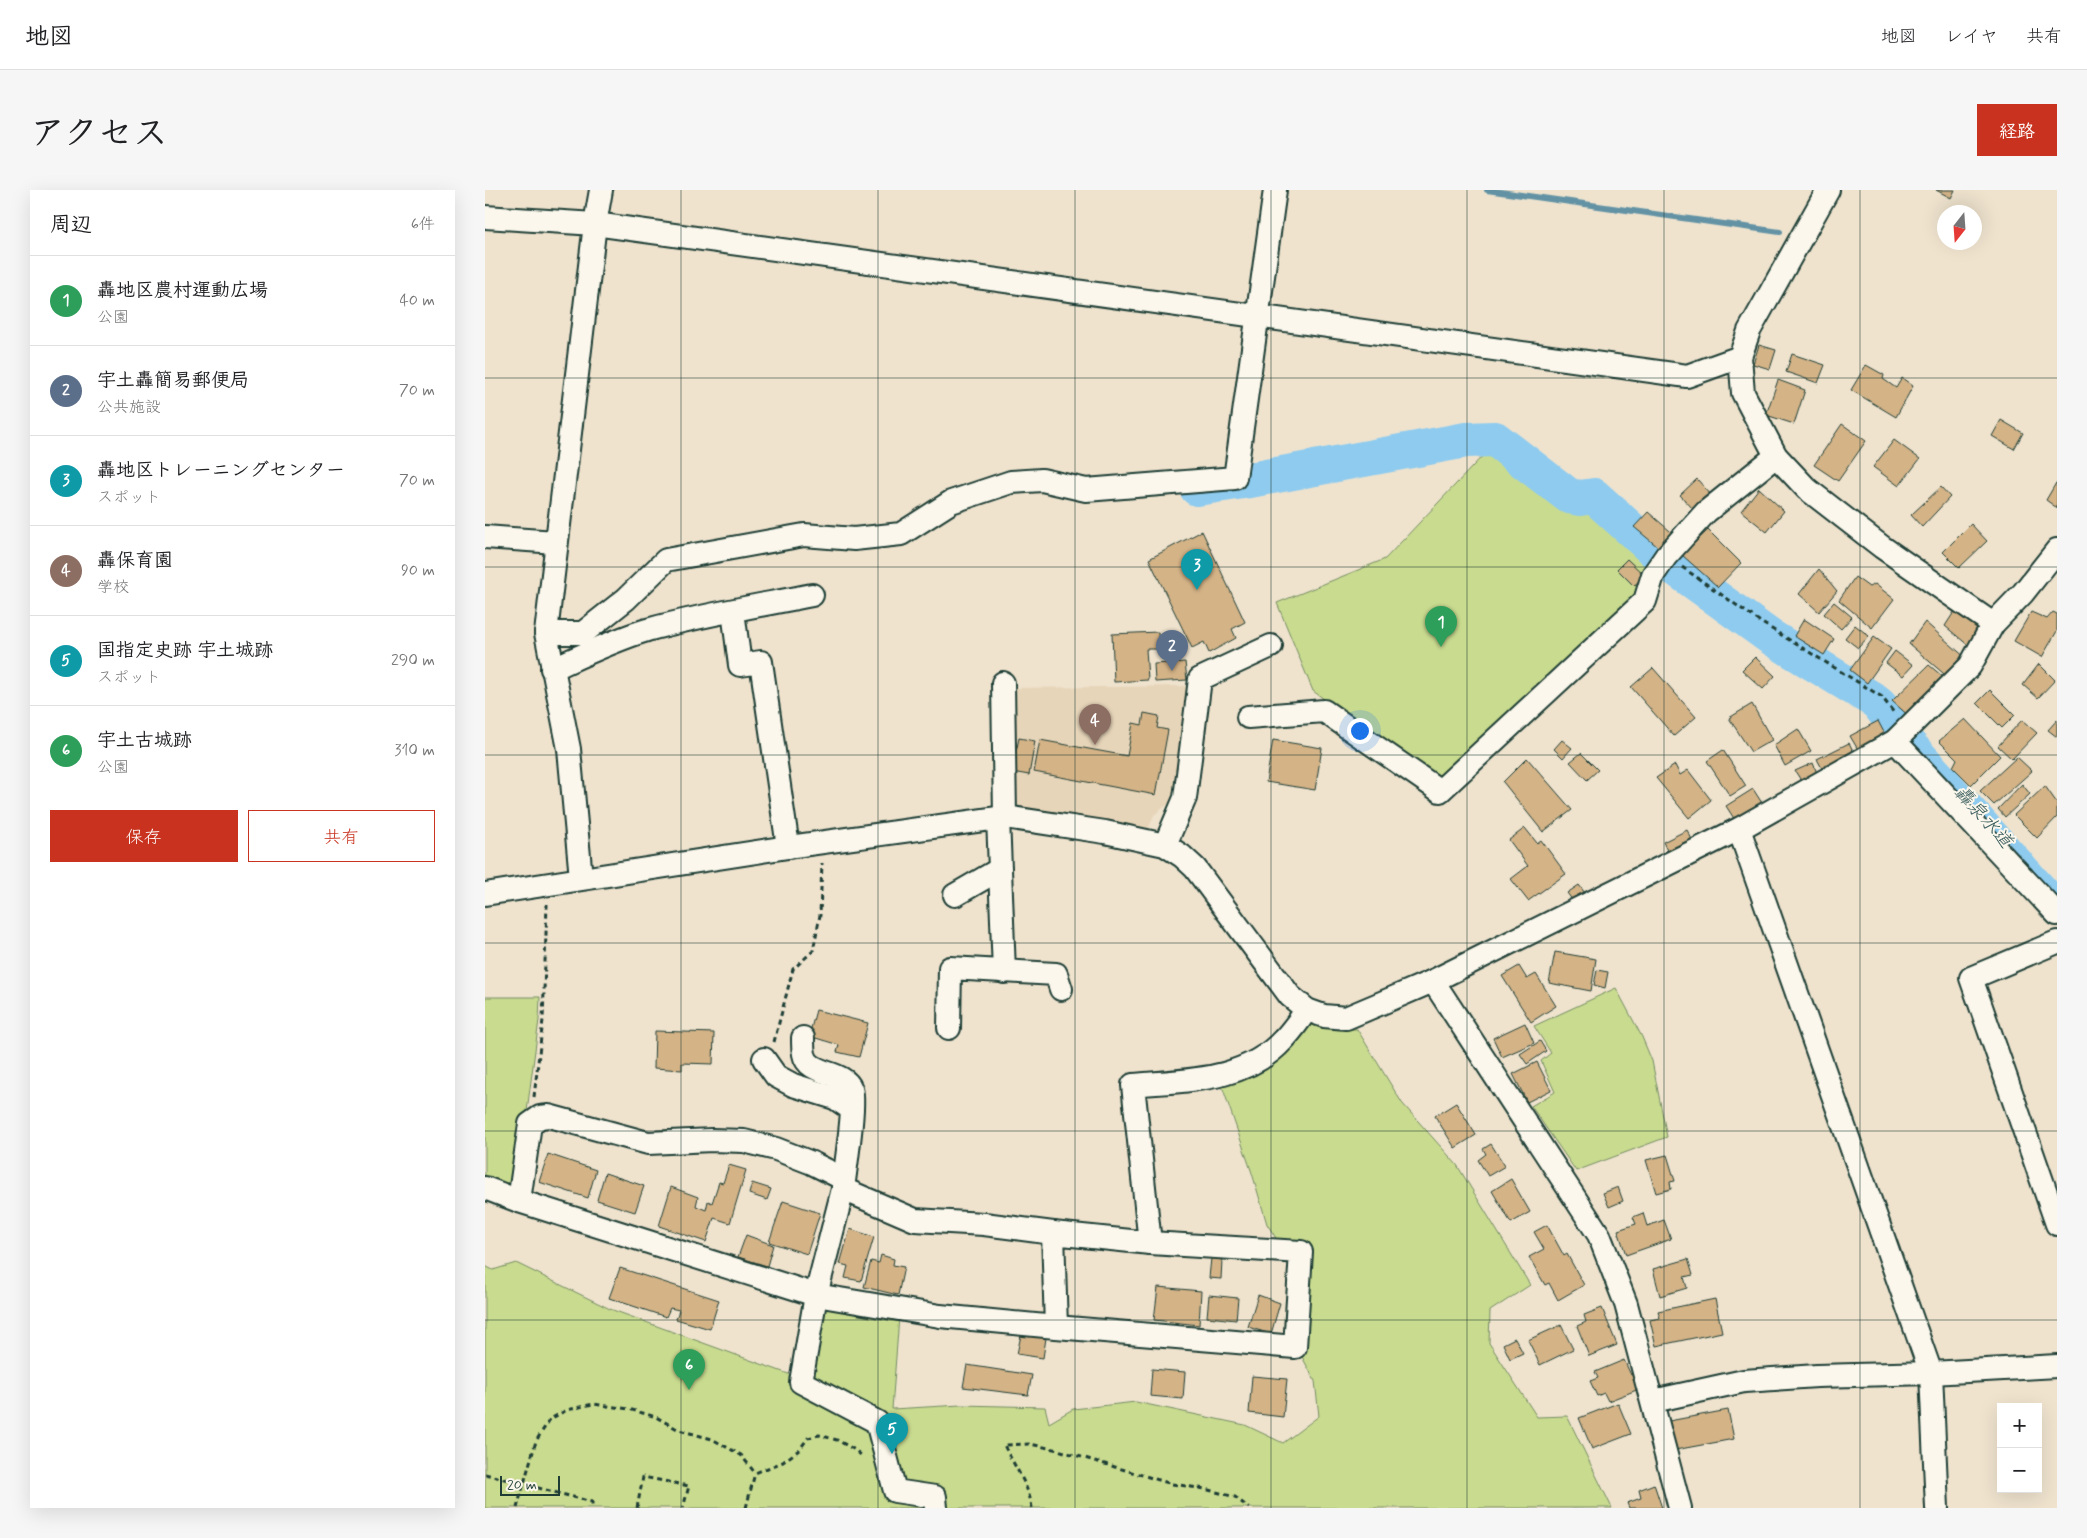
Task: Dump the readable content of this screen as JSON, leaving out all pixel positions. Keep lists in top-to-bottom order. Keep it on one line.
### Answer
{"water":["轟泉水道"],"scale_bar":"20 m","north":"bottom","page":{"header":"地図","nav":["地図","レイヤ","共有"],"title":"アクセス","buttons":["経路",["保存","共有"]],"heading":["周辺","6件"],"list":[{"mark":"1","name":"轟地区農村運動広場","note":"公園","value":"40 m"},{"mark":"2","name":"宇土轟簡易郵便局","note":"公共施設","value":"70 m"},{"mark":"3","name":"轟地区トレーニングセンター","note":"スポット","value":"70 m"},{"mark":"4","name":"轟保育園","note":"学校","value":"90 m"},{"mark":"5","name":"国指定史跡 宇土城跡","note":"スポット","value":"290 m"},{"mark":"6","name":"宇土古城跡","note":"公園","value":"310 m"}],"pins":["3","1","2","4","6","5"],"map_buttons":["+","−"],"scale":"20 m"}}
